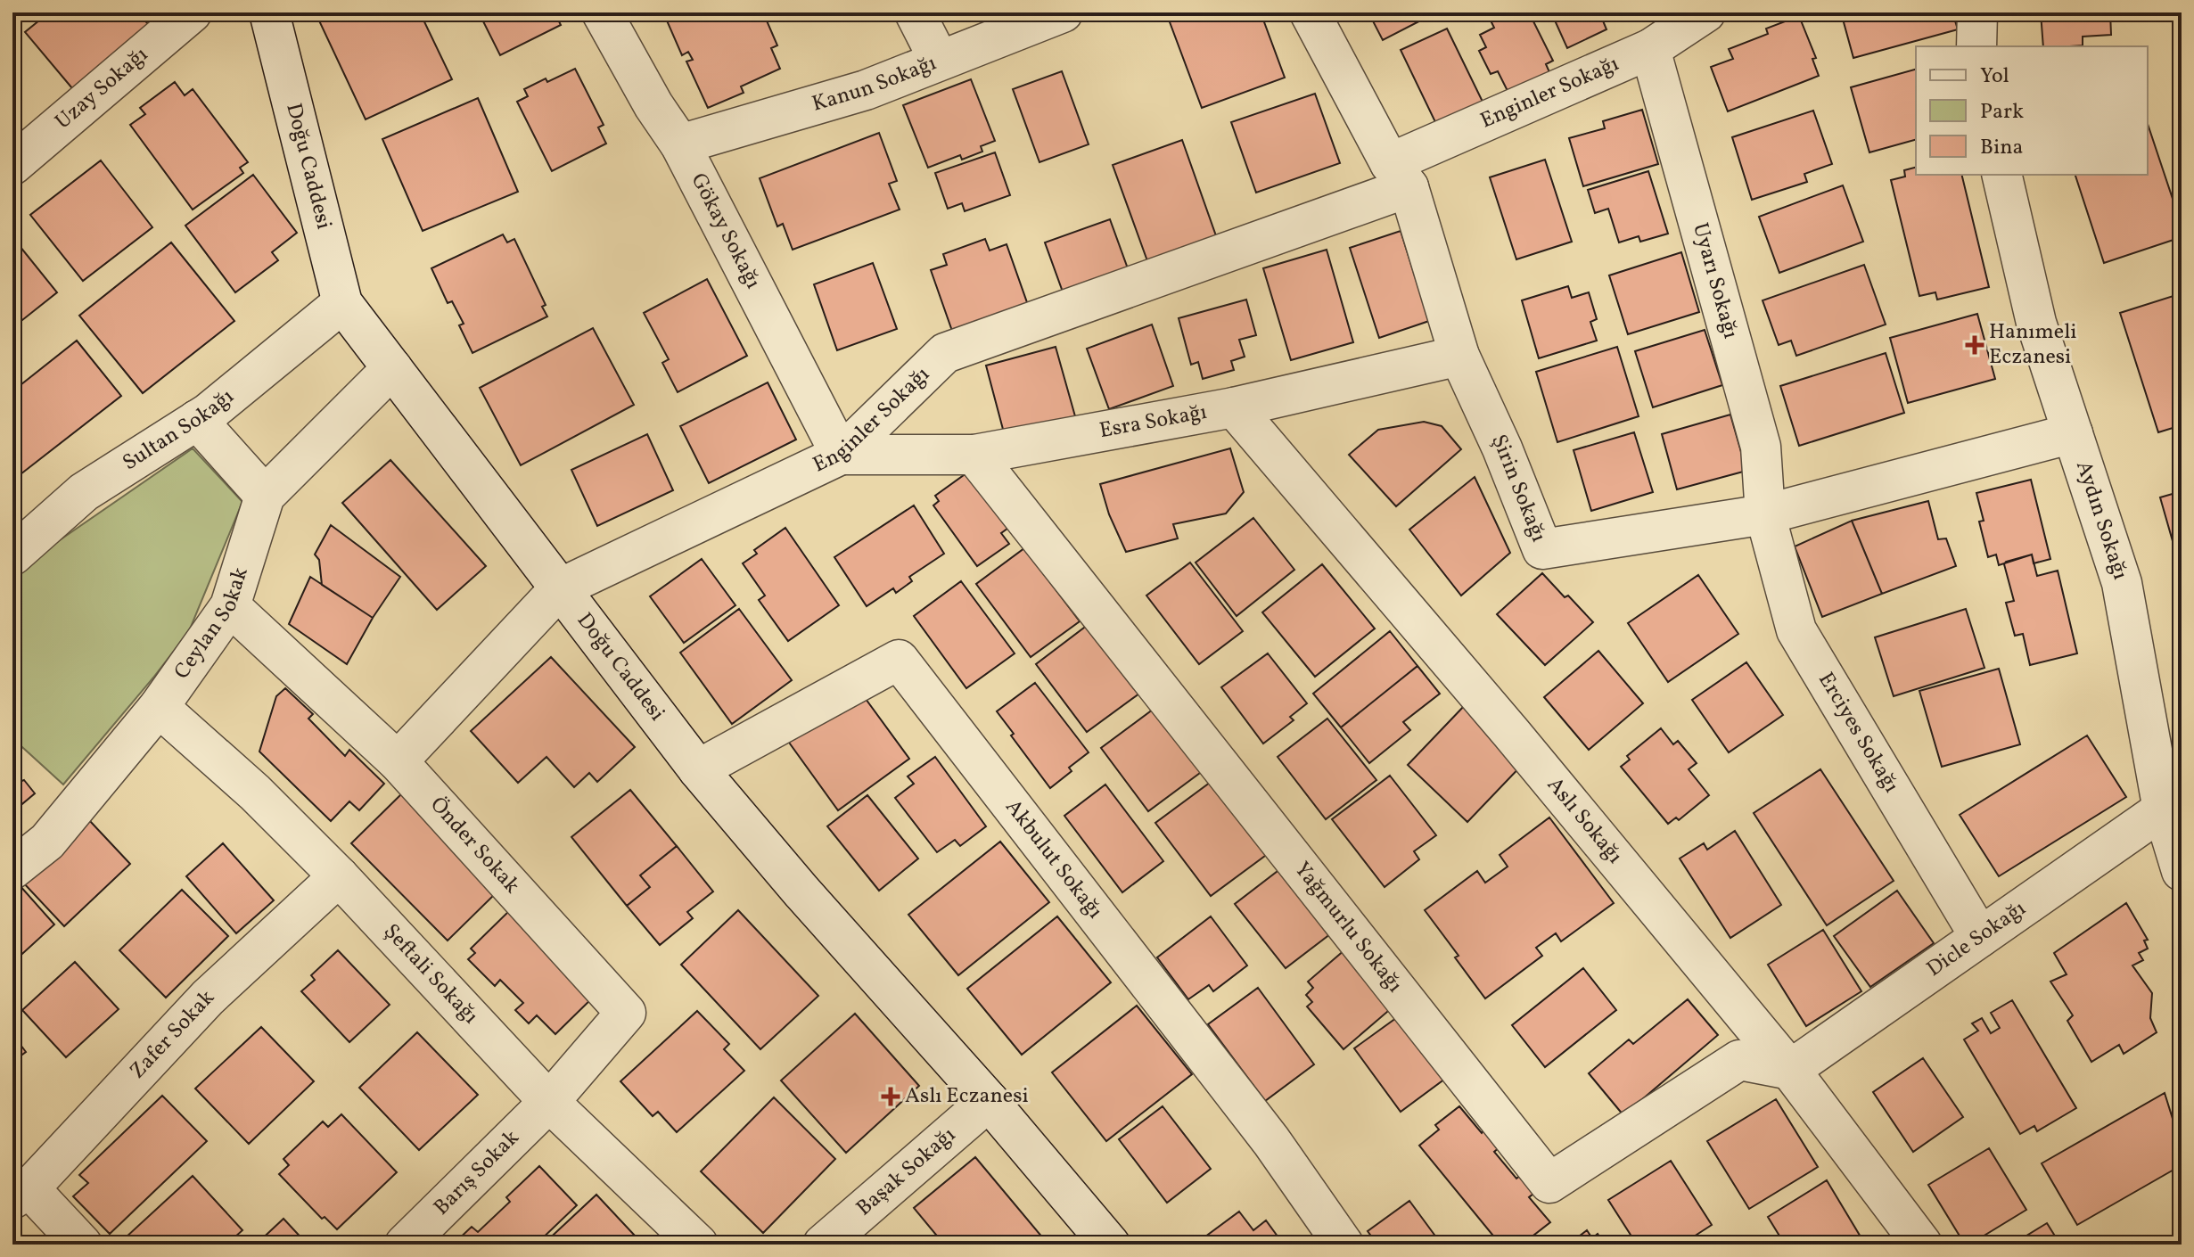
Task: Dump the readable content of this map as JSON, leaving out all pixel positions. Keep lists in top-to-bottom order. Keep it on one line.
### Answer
{"streets":{"street":["Kanun Sokağı","Uzay Sokağı","Enginler Sokağı","Doğu Caddesi","Gökay Sokağı","Uyarı Sokağı","Esra Sokağı","Sultan Sokağı","Şirin Sokağı","Aydın Sokağı","Ceylan Sokak","Erciyes Sokağı","Aslı Sokağı","Önder Sokak","Akbulut Sokağı","Yağmurlu Sokağı","Dicle Sokağı","Şeftali Sokağı","Zafer Sokak","Barış Sokak","Başak Sokağı"]},"crossings":[["Kanun Sokağı","Gökay Sokağı"],["Enginler Sokağı","Doğu Caddesi"],["Enginler Sokağı","Gökay Sokağı"],["Enginler Sokağı","Uyarı Sokağı"],["Enginler Sokağı","Esra Sokağı"],["Enginler Sokağı","Şirin Sokağı"],["Enginler Sokağı","Önder Sokak"],["Doğu Caddesi","Sultan Sokağı"],["Doğu Caddesi","Ceylan Sokak"],["Doğu Caddesi","Akbulut Sokağı"],["Doğu Caddesi","Başak Sokağı"],["Gökay Sokağı","Esra Sokağı"],["Uyarı Sokağı","Şirin Sokağı"],["Uyarı Sokağı","Erciyes Sokağı"],["Esra Sokağı","Şirin Sokağı"],["Esra Sokağı","Aslı Sokağı"],["Esra Sokağı","Yağmurlu Sokağı"],["Şirin Sokağı","Aydın Sokağı"],["Şirin Sokağı","Erciyes Sokağı"],["Aydın Sokağı","Dicle Sokağı"],["Ceylan Sokak","Önder Sokak"],["Ceylan Sokak","Şeftali Sokağı"],["Erciyes Sokağı","Dicle Sokağı"],["Aslı Sokağı","Yağmurlu Sokağı"],["Aslı Sokağı","Dicle Sokağı"],["Önder Sokak","Şeftali Sokağı"],["Önder Sokak","Barış Sokak"],["Yağmurlu Sokağı","Dicle Sokağı"],["Şeftali Sokağı","Zafer Sokak"],["Şeftali Sokağı","Barış Sokak"]],"places":{"health":["Hanımeli Eczanesi","Aslı Eczanesi"]},"legend":["Yol","Park","Bina"]}
